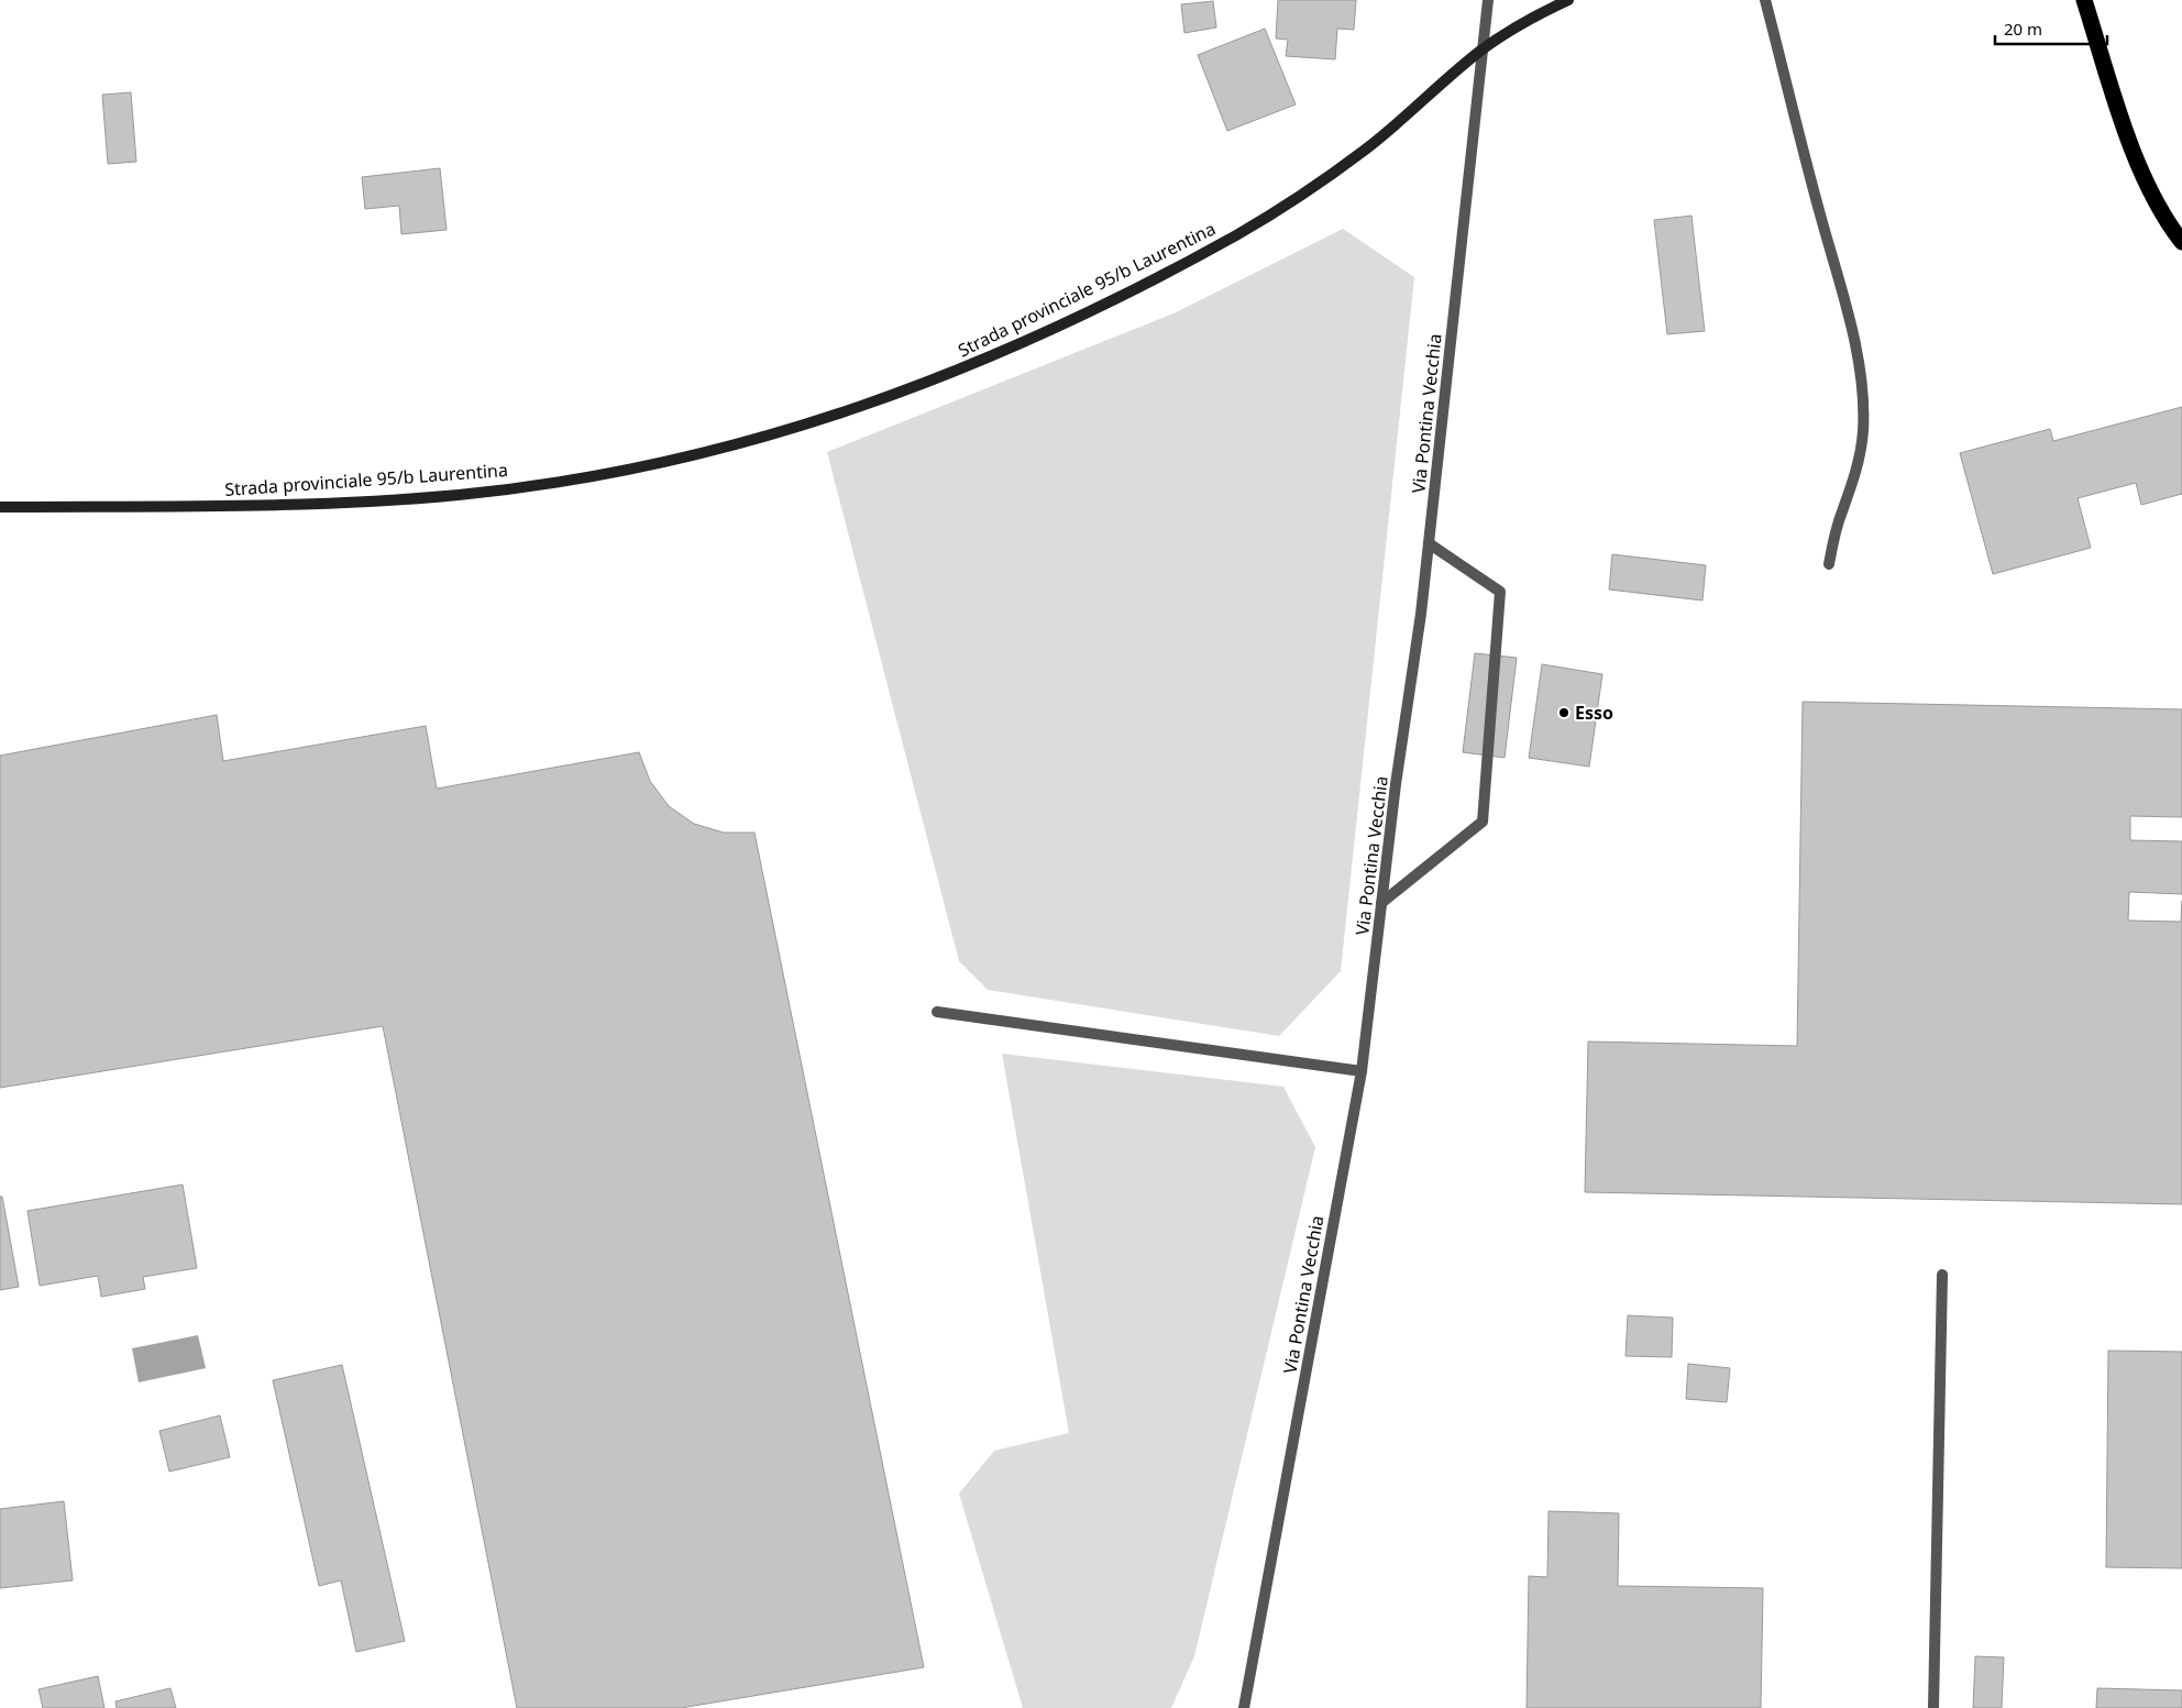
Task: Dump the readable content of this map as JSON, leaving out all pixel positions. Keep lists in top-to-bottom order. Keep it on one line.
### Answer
{"streets":{"main road":["Strada provinciale 95/b Laurentina"],"street":["Via Pontina Vecchia"]},"crossings":[["Strada provinciale 95/b Laurentina","Via Pontina Vecchia"]],"places":["Esso"],"scale_bar":"20 m"}
